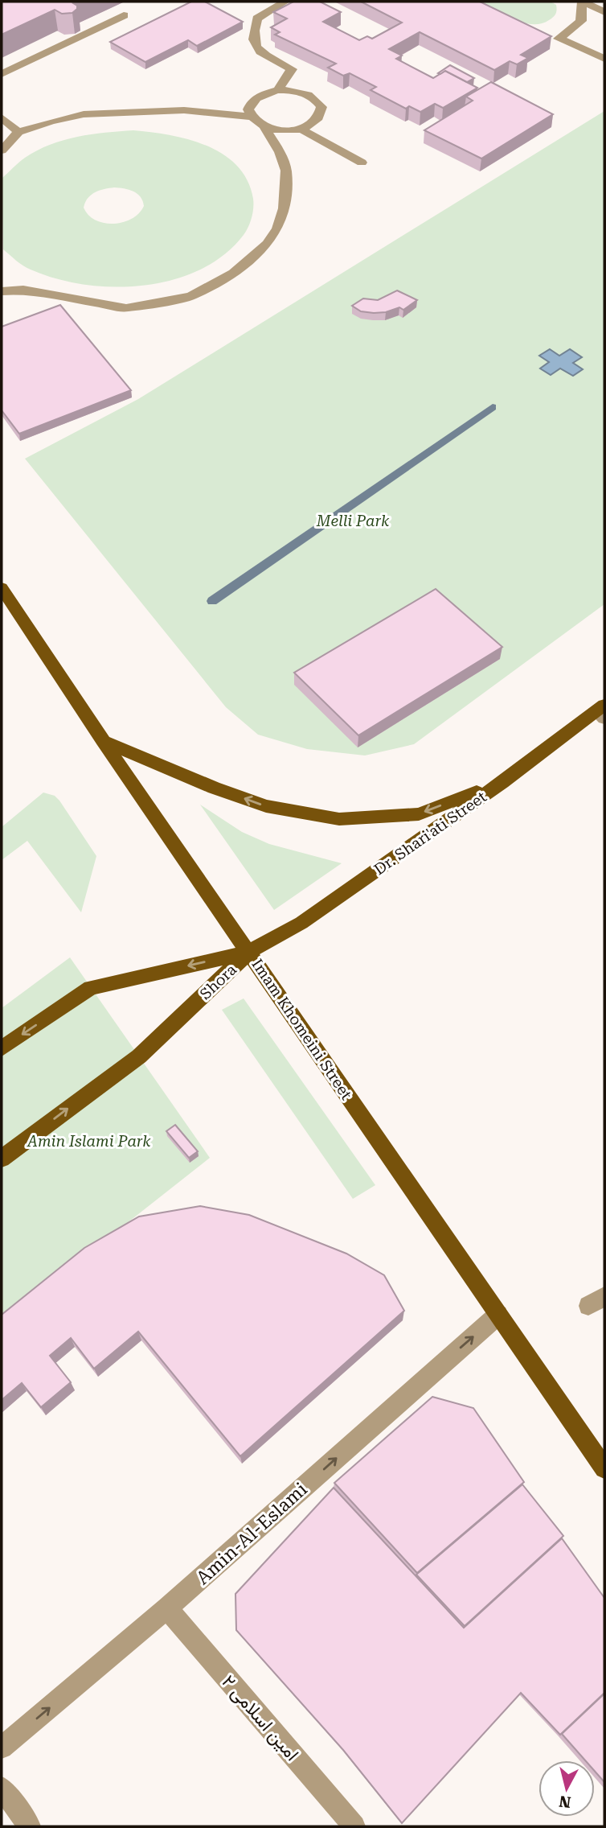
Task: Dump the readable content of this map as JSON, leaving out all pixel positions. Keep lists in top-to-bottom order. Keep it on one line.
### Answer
{"streets":{"main road":["Dr. Shari'ati Street","Shora","Imam Khomeini Street"],"street":["Amin-Al-Eslami","امین اسلامی ۲"]},"crossings":[["Dr. Shari'ati Street","Shora"],["Dr. Shari'ati Street","Imam Khomeini Street"],["Shora","Imam Khomeini Street"],["Imam Khomeini Street","Amin-Al-Eslami"],["Amin-Al-Eslami","امین اسلامی ۲"]],"one_way":["Amin-Al-Eslami"],"parks":["Melli Park","Amin Islami Park"],"north":"bottom"}
